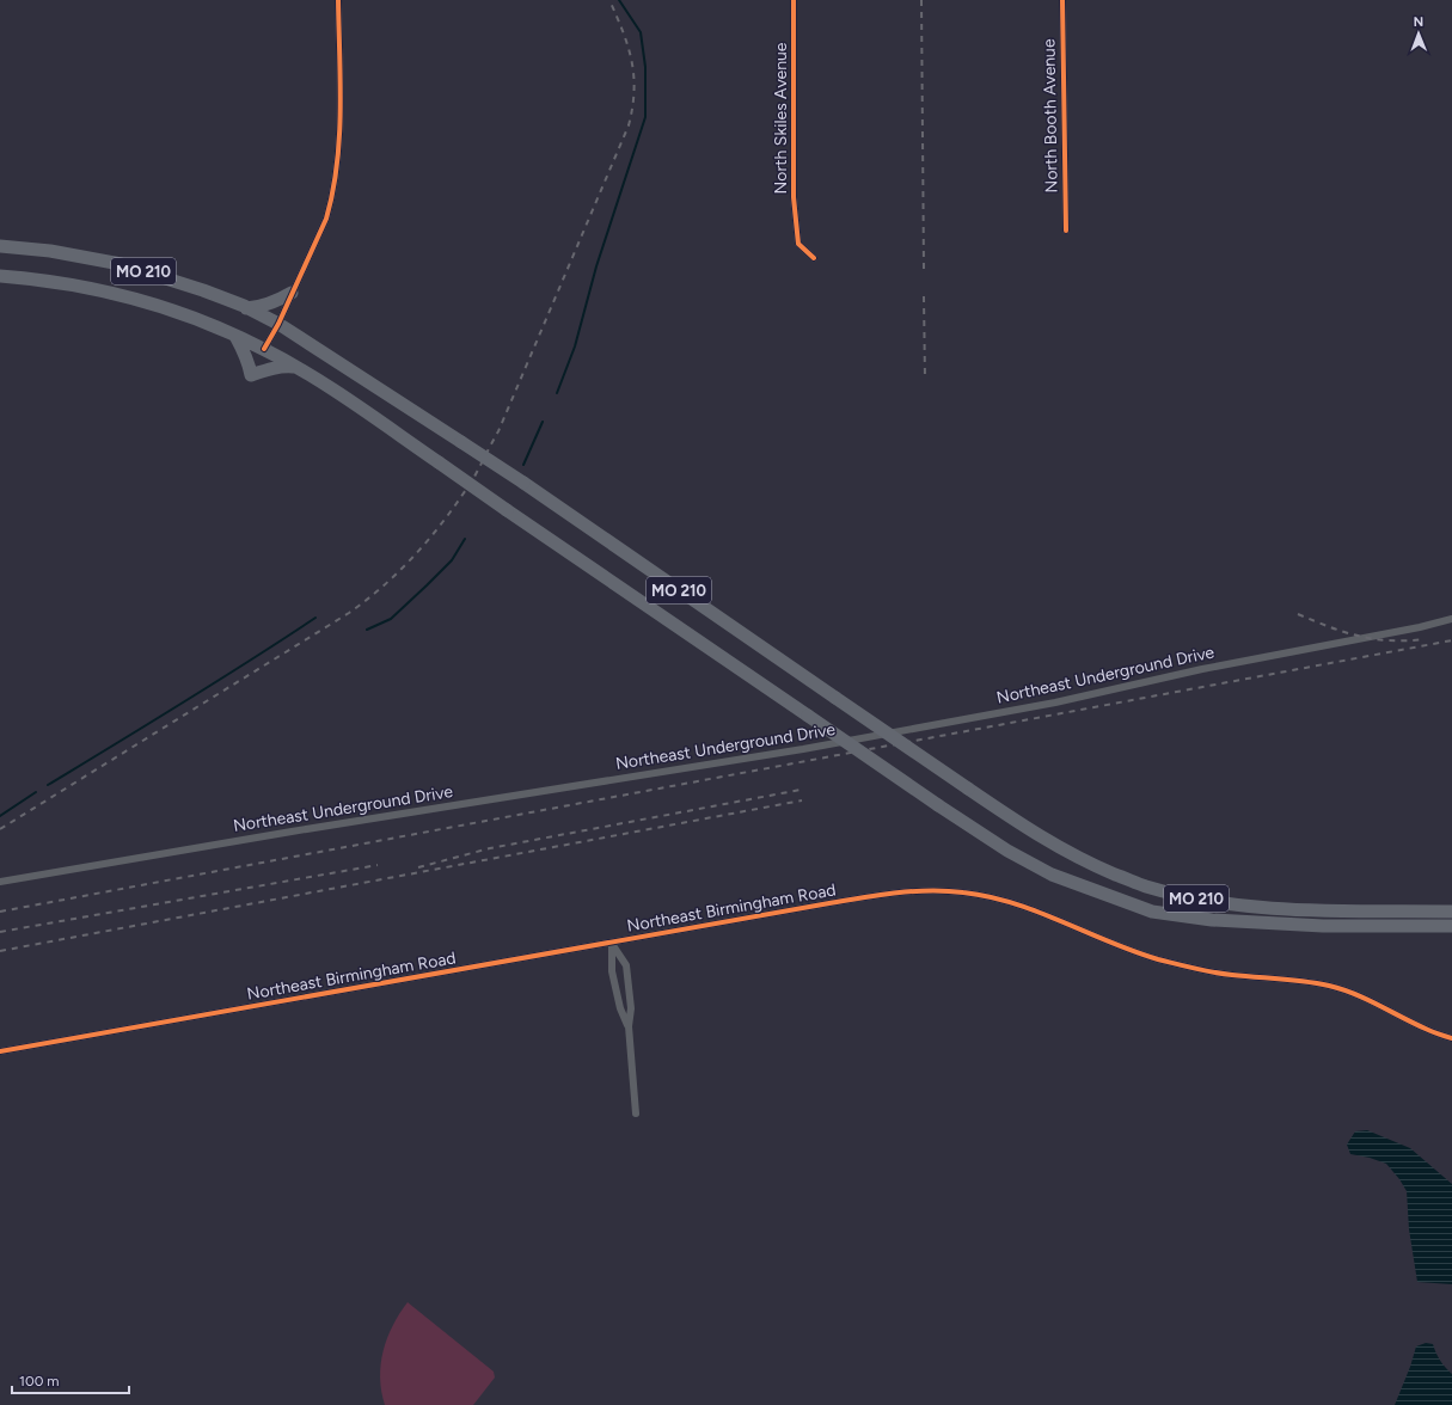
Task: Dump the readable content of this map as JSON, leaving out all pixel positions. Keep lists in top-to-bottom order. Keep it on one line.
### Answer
{"streets":{"highway":["MO 210"],"street":["North Booth Avenue","North Skiles Avenue","Northeast Underground Drive","Northeast Birmingham Road"]},"scale_bar":"100 m","north":"top"}
